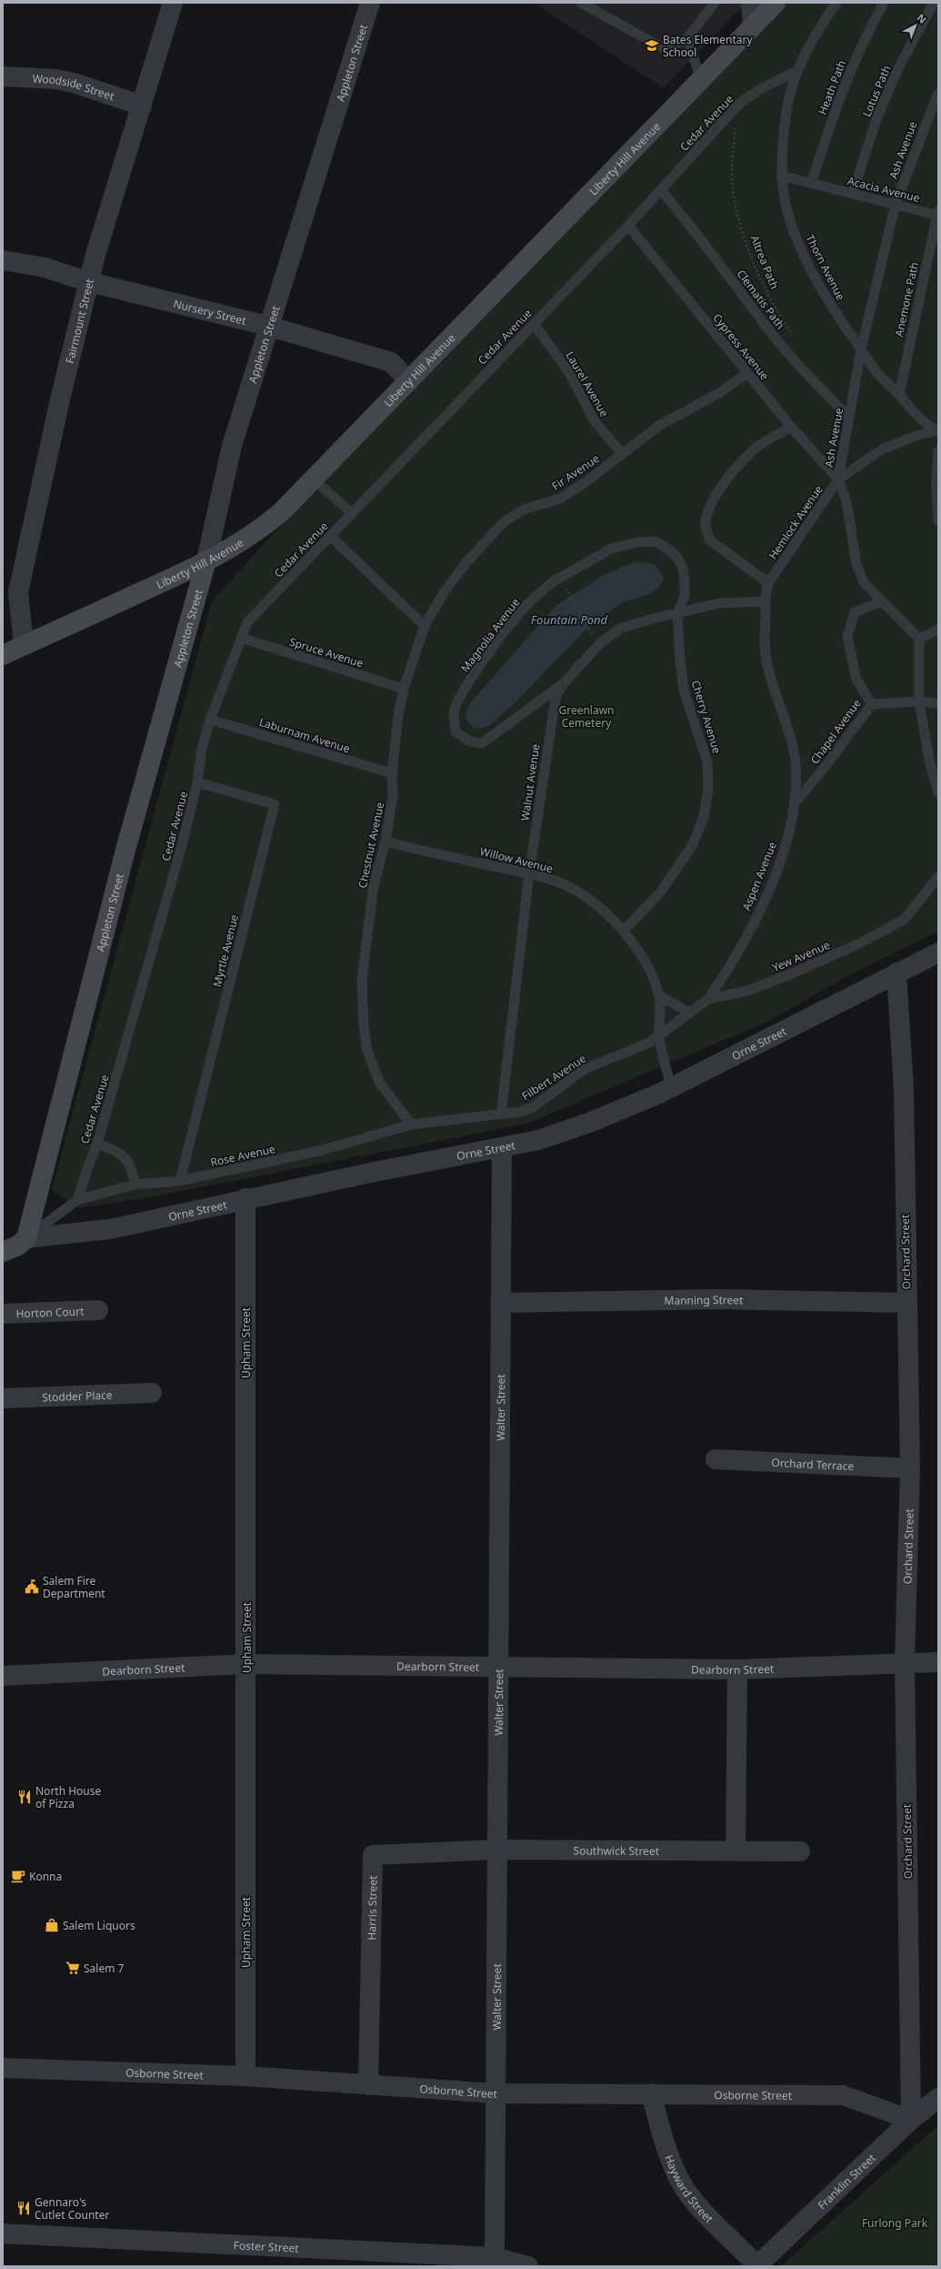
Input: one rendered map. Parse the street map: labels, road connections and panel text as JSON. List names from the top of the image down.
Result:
{
  "streets": {
    "main road": ["Appleton Street", "Liberty Hill Avenue", "Orne Street"],
    "street": [
      "Woodside Street",
      "Nursery Street",
      "Fairmount Street",
      "Orchard Street",
      "Manning Street",
      "Horton Court",
      "Upham Street",
      "Stodder Place",
      "Walter Street",
      "Orchard Terrace",
      "Dearborn Street",
      "Southwick Street",
      "Harris Street",
      "Osborne Street",
      "Franklin Street",
      "Hayward Street",
      "Foster Street"
    ],
    "lane": [
      "Heath Path",
      "Lotus Path",
      "Cedar Avenue",
      "Ash Avenue",
      "Acacia Avenue",
      "Thorn Avenue",
      "Clematis Path",
      "Anemone Path",
      "Cypress Avenue",
      "Laurel Avenue",
      "Fir Avenue",
      "Hemlock Avenue",
      "Magnolia Avenue",
      "Spruce Avenue",
      "Cherry Avenue",
      "Chapel Avenue",
      "Laburnam Avenue",
      "Walnut Avenue",
      "Chestnut Avenue",
      "Willow Avenue",
      "Aspen Avenue",
      "Myrtle Avenue",
      "Yew Avenue",
      "Filbert Avenue",
      "Rose Avenue"
    ],
    "path": ["Altrea Path"]
  },
  "crossings": [
    ["Appleton Street", "Liberty Hill Avenue"],
    ["Appleton Street", "Nursery Street"],
    ["Appleton Street", "Orne Street"],
    ["Woodside Street", "Fairmount Street"],
    ["Heath Path", "Acacia Avenue"],
    ["Lotus Path", "Acacia Avenue"],
    ["Cedar Avenue", "Altrea Path"],
    ["Cedar Avenue", "Thorn Avenue"],
    ["Cedar Avenue", "Clematis Path"],
    ["Cedar Avenue", "Cypress Avenue"],
    ["Cedar Avenue", "Laurel Avenue"],
    ["Cedar Avenue", "Spruce Avenue"],
    ["Cedar Avenue", "Laburnam Avenue"],
    ["Cedar Avenue", "Myrtle Avenue"],
    ["Cedar Avenue", "Rose Avenue"],
    ["Ash Avenue", "Acacia Avenue"],
    ["Ash Avenue", "Thorn Avenue"],
    ["Ash Avenue", "Clematis Path"],
    ["Ash Avenue", "Cypress Avenue"],
    ["Ash Avenue", "Hemlock Avenue"],
    ["Ash Avenue", "Chapel Avenue"],
    ["Liberty Hill Avenue", "Nursery Street"],
    ["Liberty Hill Avenue", "Fairmount Street"],
    ["Acacia Avenue", "Thorn Avenue"],
    ["Acacia Avenue", "Anemone Path"],
    ["Thorn Avenue", "Anemone Path"],
    ["Thorn Avenue", "Hemlock Avenue"],
    ["Nursery Street", "Fairmount Street"],
    ["Cypress Avenue", "Fir Avenue"],
    ["Cypress Avenue", "Hemlock Avenue"],
    ["Laurel Avenue", "Fir Avenue"],
    ["Fir Avenue", "Chestnut Avenue"],
    ["Hemlock Avenue", "Walnut Avenue"],
    ["Hemlock Avenue", "Aspen Avenue"],
    ["Magnolia Avenue", "Cherry Avenue"],
    ["Magnolia Avenue", "Walnut Avenue"],
    ["Spruce Avenue", "Chestnut Avenue"],
    ["Cherry Avenue", "Walnut Avenue"],
    ["Cherry Avenue", "Willow Avenue"],
    ["Chapel Avenue", "Aspen Avenue"],
    ["Laburnam Avenue", "Chestnut Avenue"],
    ["Walnut Avenue", "Willow Avenue"],
    ["Walnut Avenue", "Aspen Avenue"],
    ["Walnut Avenue", "Filbert Avenue"],
    ["Chestnut Avenue", "Willow Avenue"],
    ["Chestnut Avenue", "Filbert Avenue"],
    ["Chestnut Avenue", "Rose Avenue"],
    ["Willow Avenue", "Yew Avenue"],
    ["Willow Avenue", "Orne Street"],
    ["Willow Avenue", "Filbert Avenue"],
    ["Aspen Avenue", "Yew Avenue"],
    ["Myrtle Avenue", "Rose Avenue"],
    ["Yew Avenue", "Filbert Avenue"],
    ["Orne Street", "Orchard Street"],
    ["Orne Street", "Upham Street"],
    ["Orne Street", "Walter Street"],
    ["Filbert Avenue", "Rose Avenue"],
    ["Orchard Street", "Manning Street"],
    ["Orchard Street", "Orchard Terrace"],
    ["Orchard Street", "Dearborn Street"],
    ["Orchard Street", "Osborne Street"],
    ["Orchard Street", "Franklin Street"],
    ["Manning Street", "Walter Street"],
    ["Upham Street", "Dearborn Street"],
    ["Upham Street", "Osborne Street"],
    ["Walter Street", "Dearborn Street"],
    ["Walter Street", "Southwick Street"],
    ["Walter Street", "Harris Street"],
    ["Walter Street", "Osborne Street"],
    ["Walter Street", "Foster Street"],
    ["Southwick Street", "Harris Street"],
    ["Harris Street", "Osborne Street"],
    ["Osborne Street", "Franklin Street"],
    ["Osborne Street", "Hayward Street"],
    ["Franklin Street", "Hayward Street"]
  ],
  "water": ["Fountain Pond"],
  "parks": ["Greenlawn Cemetery", "Furlong Park"],
  "places": {
    "school or university": ["Bates Elementary School"],
    "public building": ["Salem Fire Department"],
    "restaurant": ["North House of Pizza", "Gennaro's Cutlet Counter"],
    "cafe": ["Konna"],
    "shop": ["Salem Liquors"],
    "supermarket": ["Salem 7"]
  },
  "north": "top right"
}
